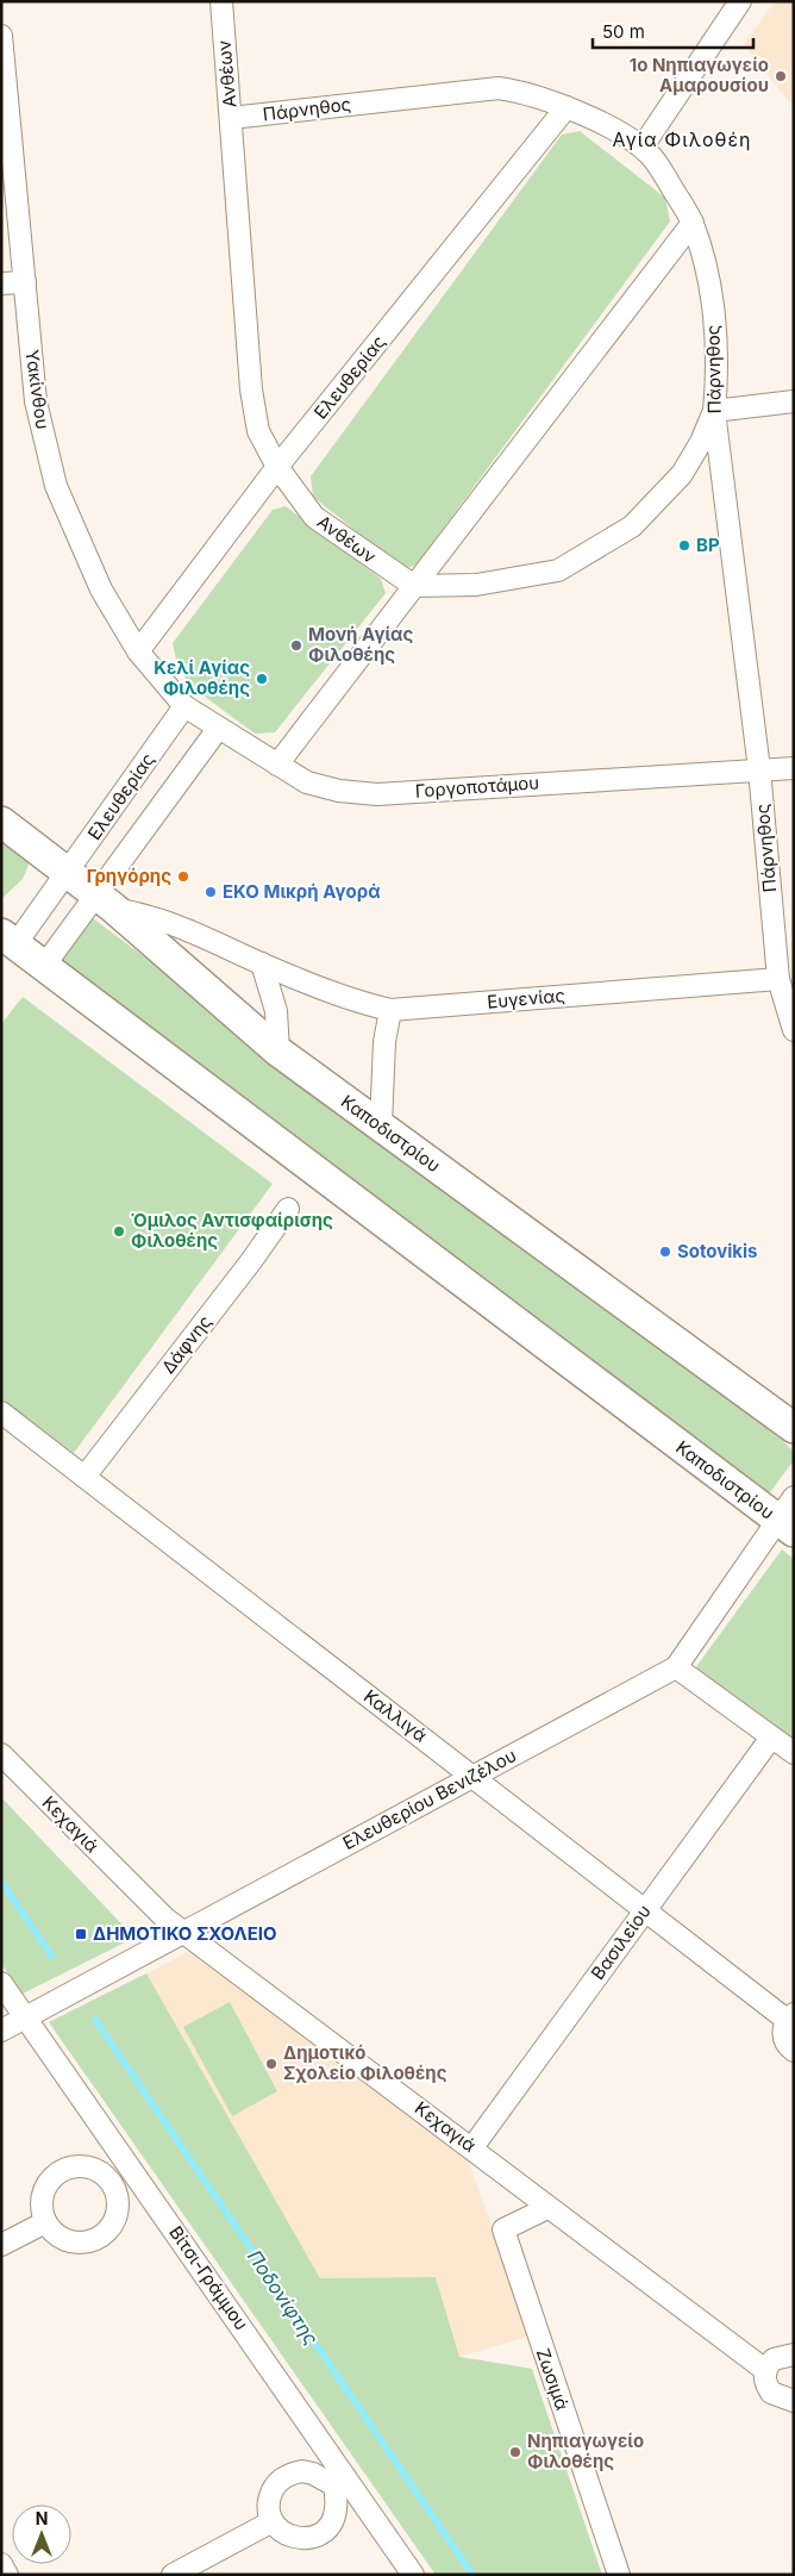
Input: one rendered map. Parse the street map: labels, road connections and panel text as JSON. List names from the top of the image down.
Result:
{
  "streets": {
    "main road": ["Καποδιστρίου"],
    "street": [
      "Ανθέων",
      "Πάρνηθος",
      "Ελευθερίας",
      "Υακίνθου",
      "Γοργοποτάμου",
      "Ευγενίας",
      "Δάφνης",
      "Καλλιγά",
      "Ελευθερίου Βενιζέλου",
      "Κεχαγιά",
      "Βασιλείου",
      "Βίτσι-Γράμμου",
      "Ζωσιμά"
    ]
  },
  "crossings": [
    ["Ανθέων", "Πάρνηθος"],
    ["Ανθέων", "Ελευθερίας"],
    ["Πάρνηθος", "Ελευθερίας"],
    ["Πάρνηθος", "Γοργοποτάμου"],
    ["Πάρνηθος", "Ευγενίας"],
    ["Ελευθερίας", "Υακίνθου"],
    ["Ελευθερίας", "Γοργοποτάμου"],
    ["Ελευθερίας", "Ευγενίας"],
    ["Ελευθερίας", "Καποδιστρίου"],
    ["Υακίνθου", "Γοργοποτάμου"],
    ["Ευγενίας", "Καποδιστρίου"],
    ["Καποδιστρίου", "Ελευθερίου Βενιζέλου"],
    ["Δάφνης", "Καλλιγά"],
    ["Καλλιγά", "Ελευθερίου Βενιζέλου"],
    ["Καλλιγά", "Βασιλείου"],
    ["Ελευθερίου Βενιζέλου", "Κεχαγιά"],
    ["Ελευθερίου Βενιζέλου", "Βίτσι-Γράμμου"],
    ["Κεχαγιά", "Βασιλείου"],
    ["Κεχαγιά", "Ζωσιμά"]
  ],
  "districts": ["Αγία Φιλοθέη"],
  "water": ["Ποδονίφτης"],
  "places": {
    "other": [
      "1ο Νηπιαγωγείο Αμαρουσίου",
      "BP",
      "Μονή Αγίας Φιλοθέης",
      "Κελί Αγίας Φιλοθέης",
      "Γρηγόρης",
      "ΕΚΟ Μικρή Αγορά",
      "Όμιλος Αντισφαίρισης Φιλοθέης",
      "Sotovikis",
      "Δημοτικό Σχολείο Φιλοθέης",
      "Νηπιαγωγείο Φιλοθέης"
    ],
    "transit": ["ΔΗΜΟΤΙΚΟ ΣΧΟΛΕΙΟ"]
  },
  "scale_bar": "50 m",
  "north": "top"
}
